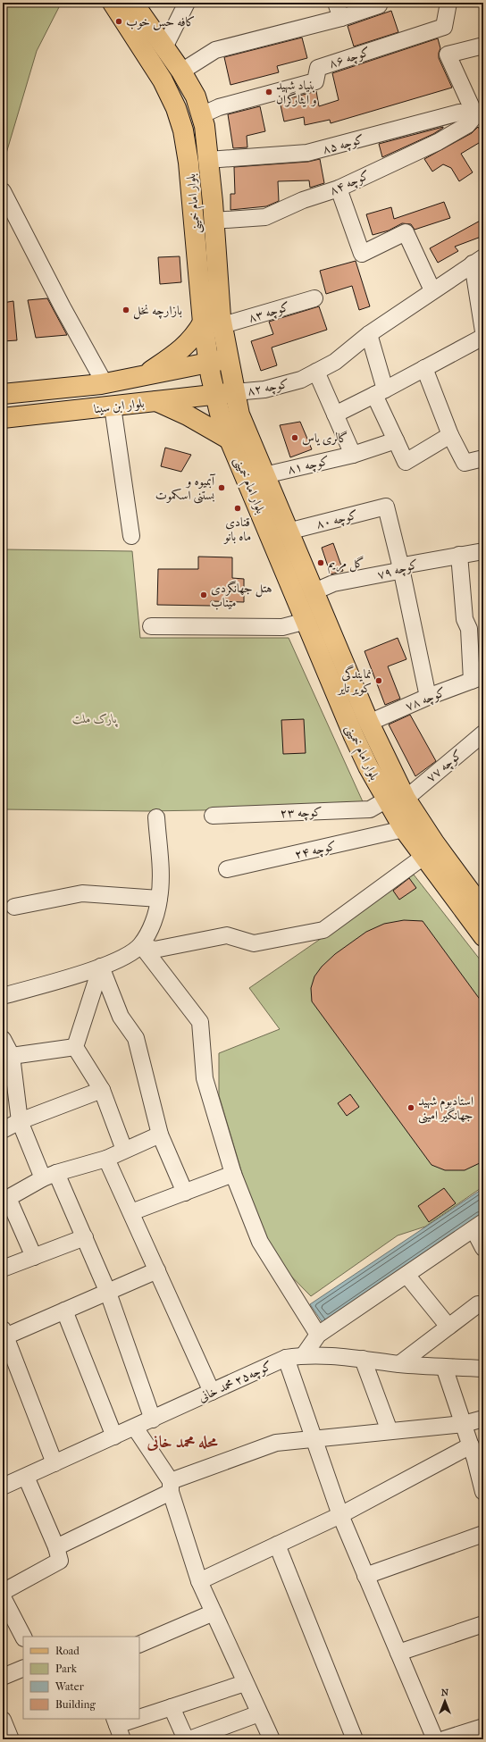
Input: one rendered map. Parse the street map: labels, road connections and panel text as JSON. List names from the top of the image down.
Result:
{
  "streets": {
    "main road": ["بلوار امام خمینی", "بلوار ابن سینا"],
    "street": [
      "کوچه ۸۶",
      "کوچه ۸۵",
      "کوچه ۸۴",
      "کوچه ۸۳",
      "کوچه ۸۲",
      "کوچه ۸۱",
      "کوچه ۸۰",
      "کوچه ۷۹",
      "کوچه ۷۸",
      "کوچه ۷۷",
      "کوچه ۲۳",
      "کوچه ۲۴",
      "کوچه۲۵ محمد خانی"
    ]
  },
  "crossings": [
    ["کوچه ۸۶", "بلوار امام خمینی"],
    ["کوچه ۸۵", "کوچه ۸۴"],
    ["کوچه ۸۵", "بلوار امام خمینی"],
    ["کوچه ۸۴", "بلوار امام خمینی"],
    ["بلوار امام خمینی", "کوچه ۸۳"],
    ["بلوار امام خمینی", "کوچه ۸۲"],
    ["بلوار امام خمینی", "بلوار ابن سینا"],
    ["بلوار امام خمینی", "کوچه ۸۱"],
    ["بلوار امام خمینی", "کوچه ۸۰"],
    ["بلوار امام خمینی", "کوچه ۷۹"],
    ["بلوار امام خمینی", "کوچه ۷۸"],
    ["بلوار امام خمینی", "کوچه ۷۷"],
    ["بلوار امام خمینی", "کوچه ۲۳"],
    ["بلوار امام خمینی", "کوچه ۲۴"],
    ["کوچه ۸۲", "بلوار ابن سینا"],
    ["کوچه ۸۰", "کوچه ۷۹"],
    ["کوچه ۷۷", "کوچه ۲۳"]
  ],
  "districts": ["محله محمد خانی"],
  "parks": ["پارک ملت"],
  "places": [
    "کافه حس خوب",
    "بنیاد شهید و ایثارگران",
    "بازارچه نخل",
    "گالری یاس",
    "آبمیوه و بستنی اسکموت",
    "قنادی ماه بانو",
    "گل مریم",
    "هتل جهانگردی میناب",
    "نمایندگی کویر تایر",
    "استادیوم شهید جهانگیر امینی"
  ],
  "legend": [
    "Road",
    "Park",
    "Water",
    "Building"
  ],
  "north": "top"
}
